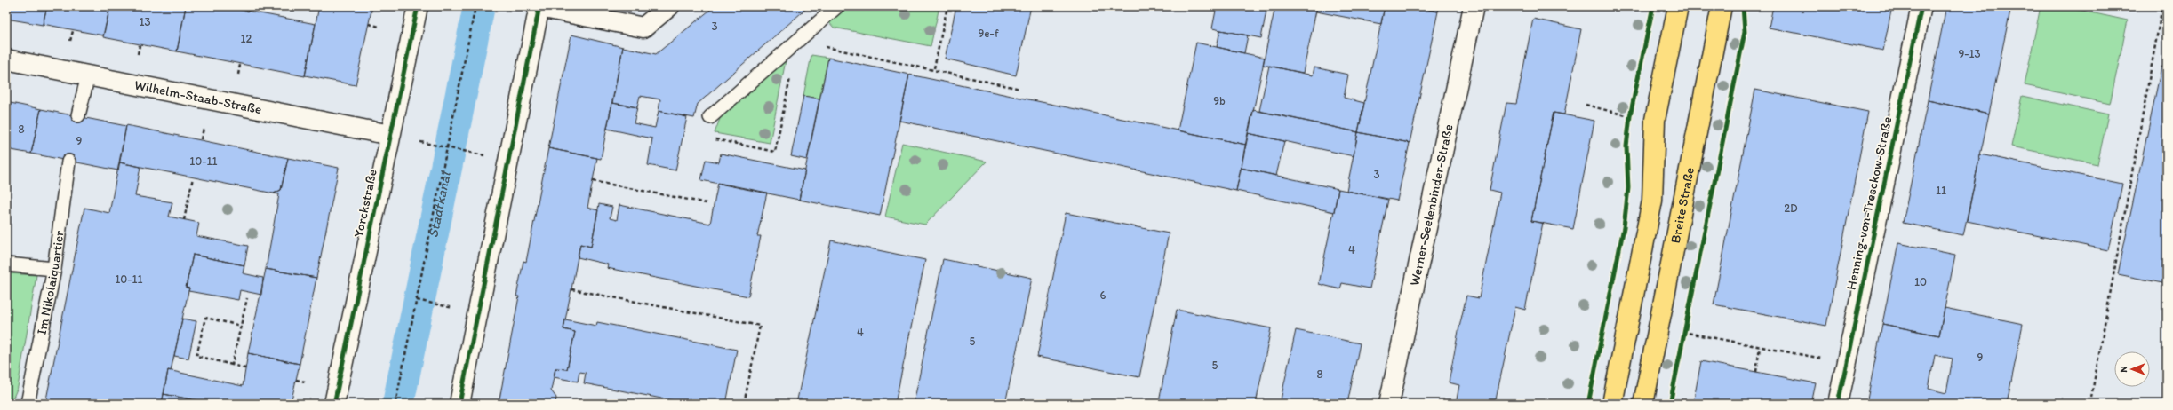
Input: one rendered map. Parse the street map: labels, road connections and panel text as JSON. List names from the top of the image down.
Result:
{
  "streets": {
    "main road": ["Breite Straße"],
    "street": [
      "Wilhelm-Staab-Straße",
      "Yorckstraße",
      "Henning-von-Tresckow-Straße",
      "Werner-Seelenbinder-Straße"
    ],
    "lane": ["Im Nikolaiquartier"]
  },
  "crossings": [
    ["Wilhelm-Staab-Straße", "Yorckstraße"]
  ],
  "water": ["Stadtkanal"],
  "house_numbers": [
    "13",
    "3",
    "9e-f",
    "12",
    "9-13",
    "9b",
    "8",
    "9",
    "10-11",
    "3",
    "11",
    "2D",
    "4",
    "10-11",
    "10",
    "6",
    "4",
    "5",
    "9",
    "5",
    "8"
  ],
  "north": "left"
}
